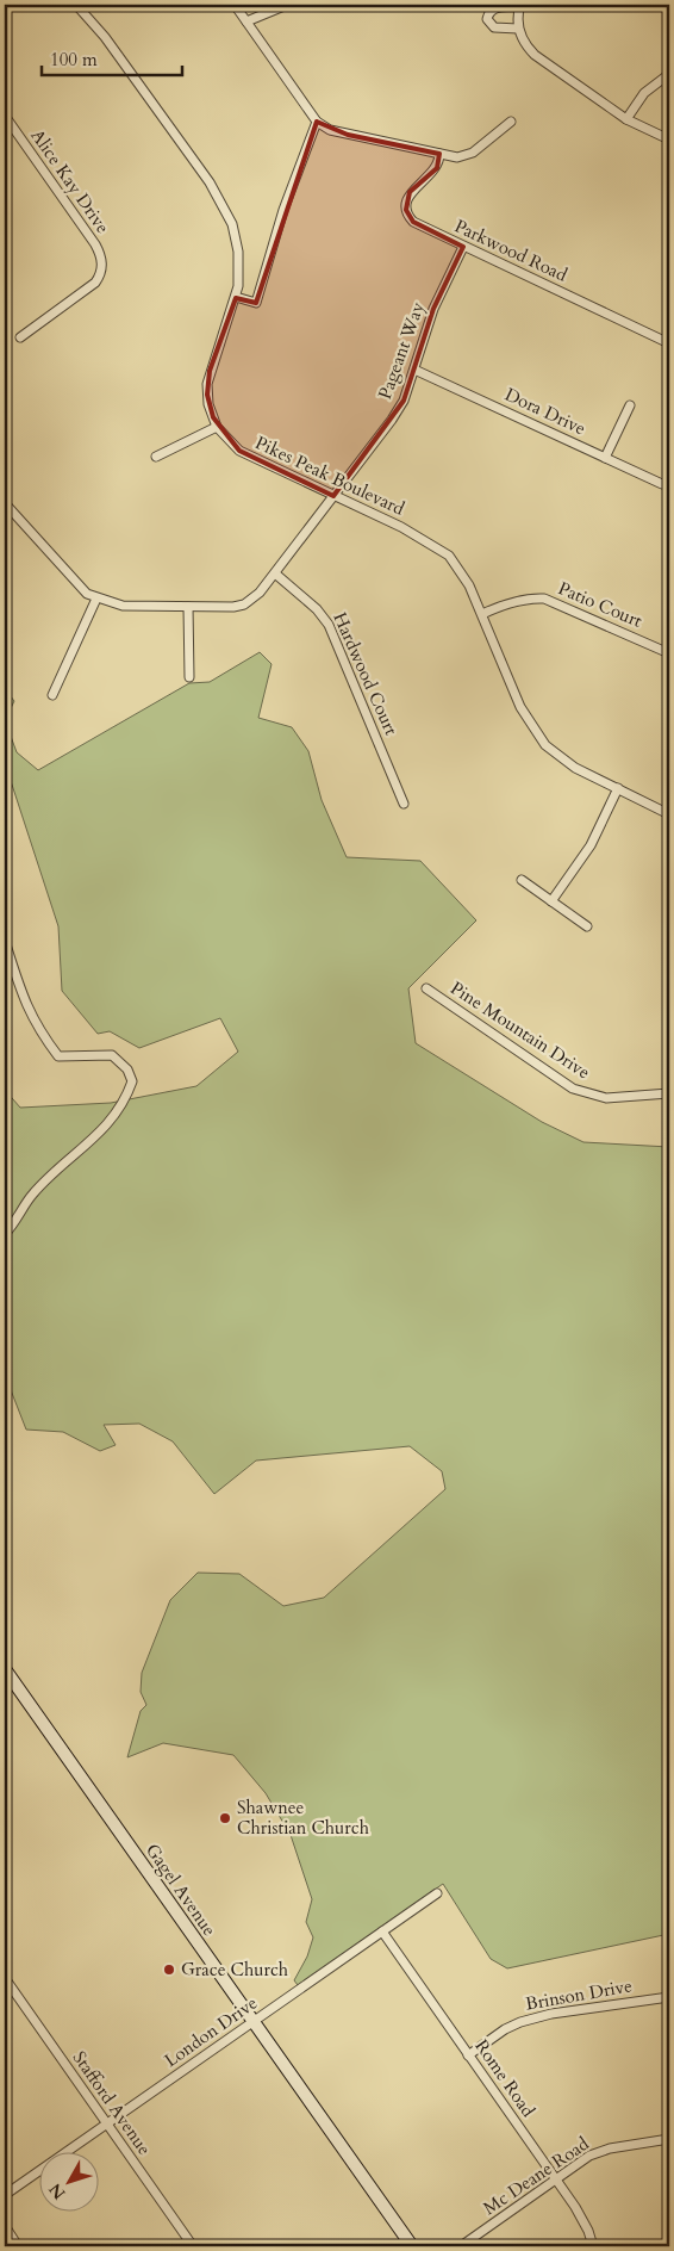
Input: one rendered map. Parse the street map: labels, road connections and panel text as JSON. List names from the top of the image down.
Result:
{
  "streets": {
    "street": [
      "Alice Kay Drive",
      "Parkwood Road",
      "Pageant Way",
      "Dora Drive",
      "Pikes Peak Boulevard",
      "Patio Court",
      "Hardwood Court",
      "Pine Mountain Drive",
      "Gagel Avenue",
      "Brinson Drive",
      "London Drive",
      "Rome Road",
      "Stafford Avenue",
      "Mc Deane Road"
    ]
  },
  "crossings": [
    ["Parkwood Road", "Pageant Way"],
    ["Pageant Way", "Dora Drive"],
    ["Pageant Way", "Pikes Peak Boulevard"],
    ["Pageant Way", "Hardwood Court"],
    ["Pikes Peak Boulevard", "Patio Court"],
    ["Gagel Avenue", "London Drive"],
    ["Brinson Drive", "Rome Road"],
    ["London Drive", "Rome Road"],
    ["London Drive", "Stafford Avenue"],
    ["Rome Road", "Mc Deane Road"]
  ],
  "places": ["Shawnee Christian Church", "Grace Church"],
  "scale_bar": "100 m",
  "north": "bottom left"
}
